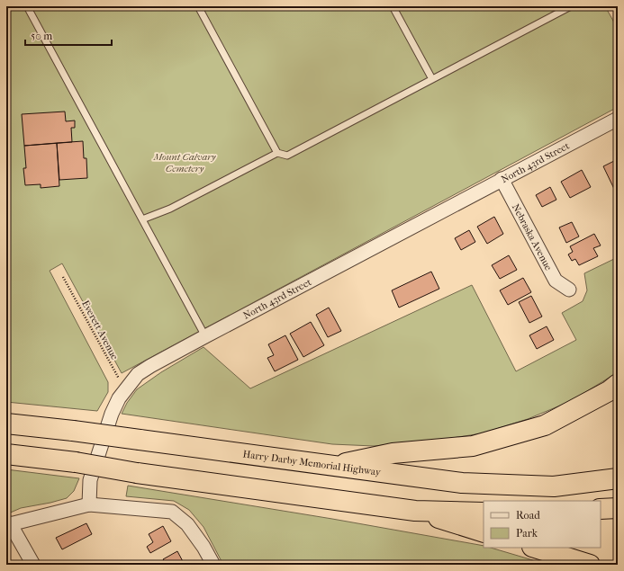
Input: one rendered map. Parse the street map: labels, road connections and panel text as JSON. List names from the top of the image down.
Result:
{
  "streets": {
    "highway": ["Harry Darby Memorial Highway"],
    "street": ["North 43rd Street", "Nebraska Avenue"],
    "path": ["Everett Avenue"]
  },
  "crossings": [
    ["North 43rd Street", "Nebraska Avenue"],
    ["North 43rd Street", "Everett Avenue"]
  ],
  "parks": ["Mount Calvary Cemetery"],
  "legend": ["Road", "Park"],
  "scale_bar": "50 m"
}
